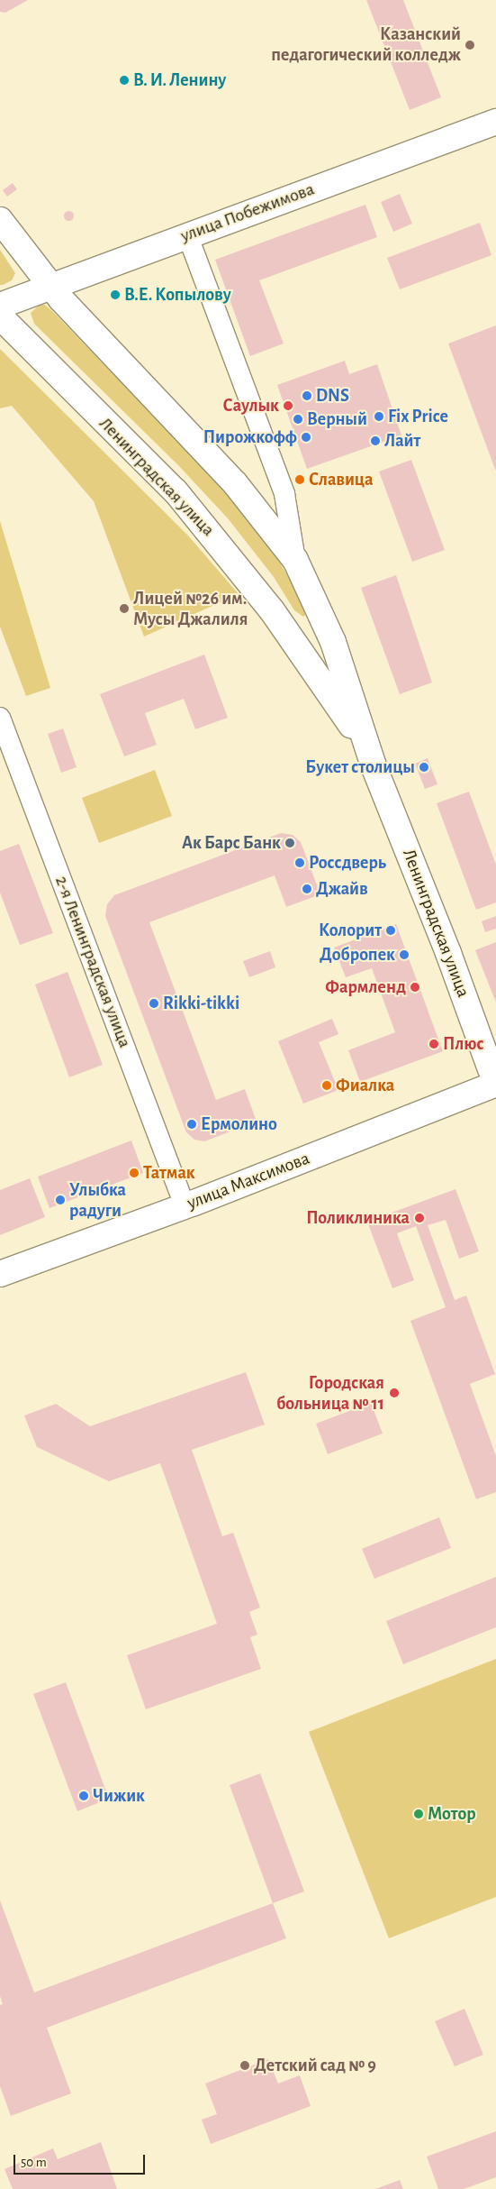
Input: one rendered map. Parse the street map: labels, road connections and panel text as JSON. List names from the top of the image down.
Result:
{
  "streets": {
    "main road": ["улица Побежимова", "Ленинградская улица", "улица Максимова"],
    "street": ["2-я Ленинградская улица"]
  },
  "crossings": [
    ["улица Побежимова", "Ленинградская улица"],
    ["Ленинградская улица", "улица Максимова"],
    ["2-я Ленинградская улица", "улица Максимова"]
  ],
  "places": [
    "Казанский педагогический колледж",
    "В. И. Ленину",
    "В.Е. Копылову",
    "DNS",
    "Саулык",
    "Fix Price",
    "Верный",
    "Пирожкофф",
    "Лайт",
    "Славица",
    "Лицей №26 им. Мусы Джалиля",
    "Букет столицы",
    "Ак Барс Банк",
    "Россдверь",
    "Джайв",
    "Колорит",
    "Добропек",
    "Фармленд",
    "Rikki-tikki",
    "Плюс",
    "Фиалка",
    "Ермолино",
    "Татмак",
    "Улыбка радуги",
    "Поликлиника",
    "Городская больница № 11",
    "Чижик",
    "Мотор",
    "Детский сад № 9"
  ],
  "scale_bar": "50 m"
}
